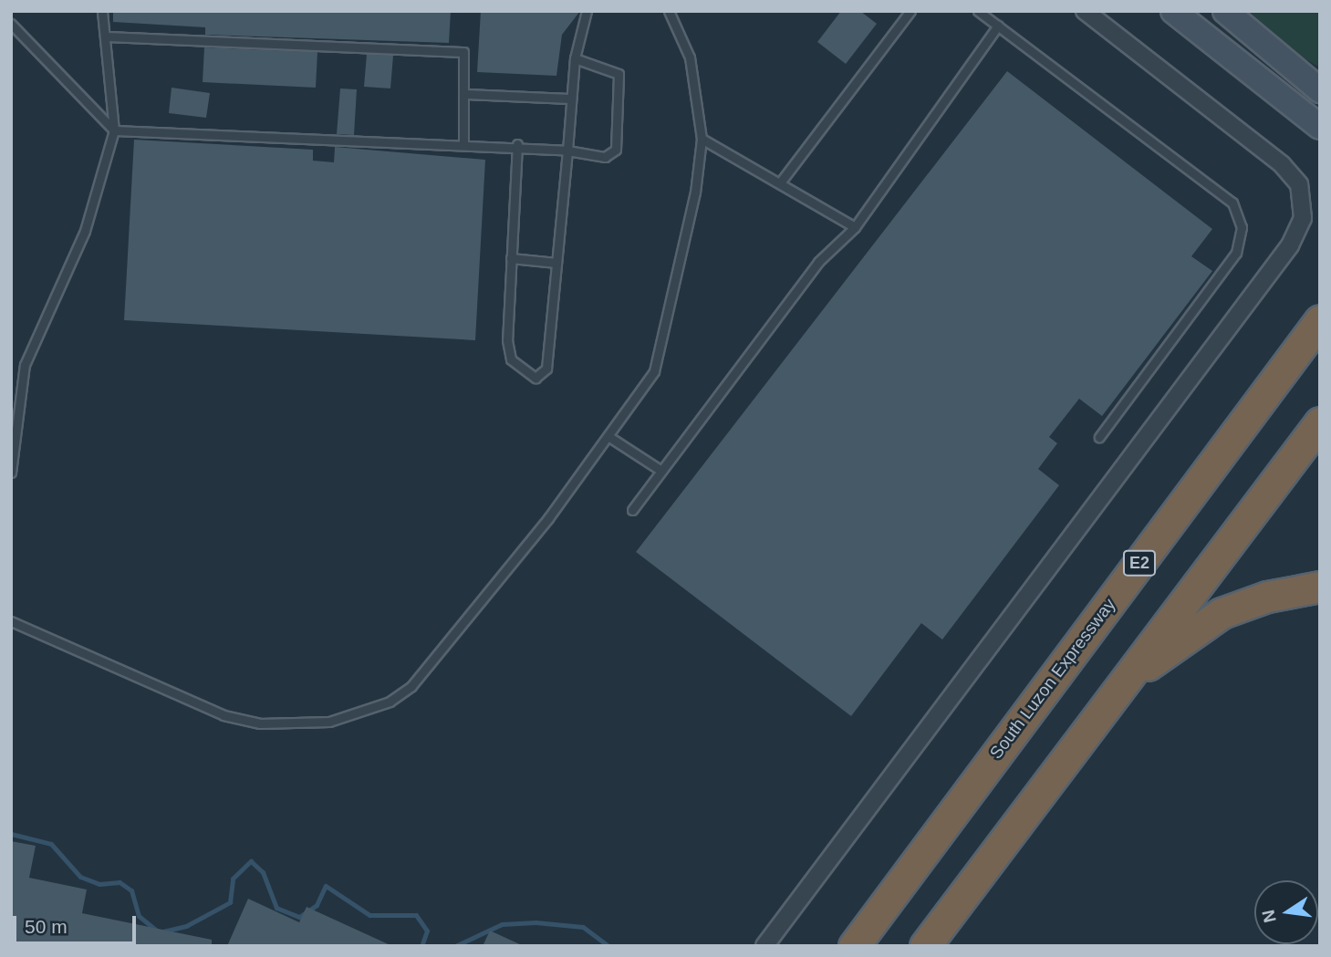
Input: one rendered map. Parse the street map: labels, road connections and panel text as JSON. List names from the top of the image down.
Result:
{
  "streets": {
    "highway": ["E2", "South Luzon Expressway"]
  },
  "scale_bar": "50 m",
  "north": "left"
}
